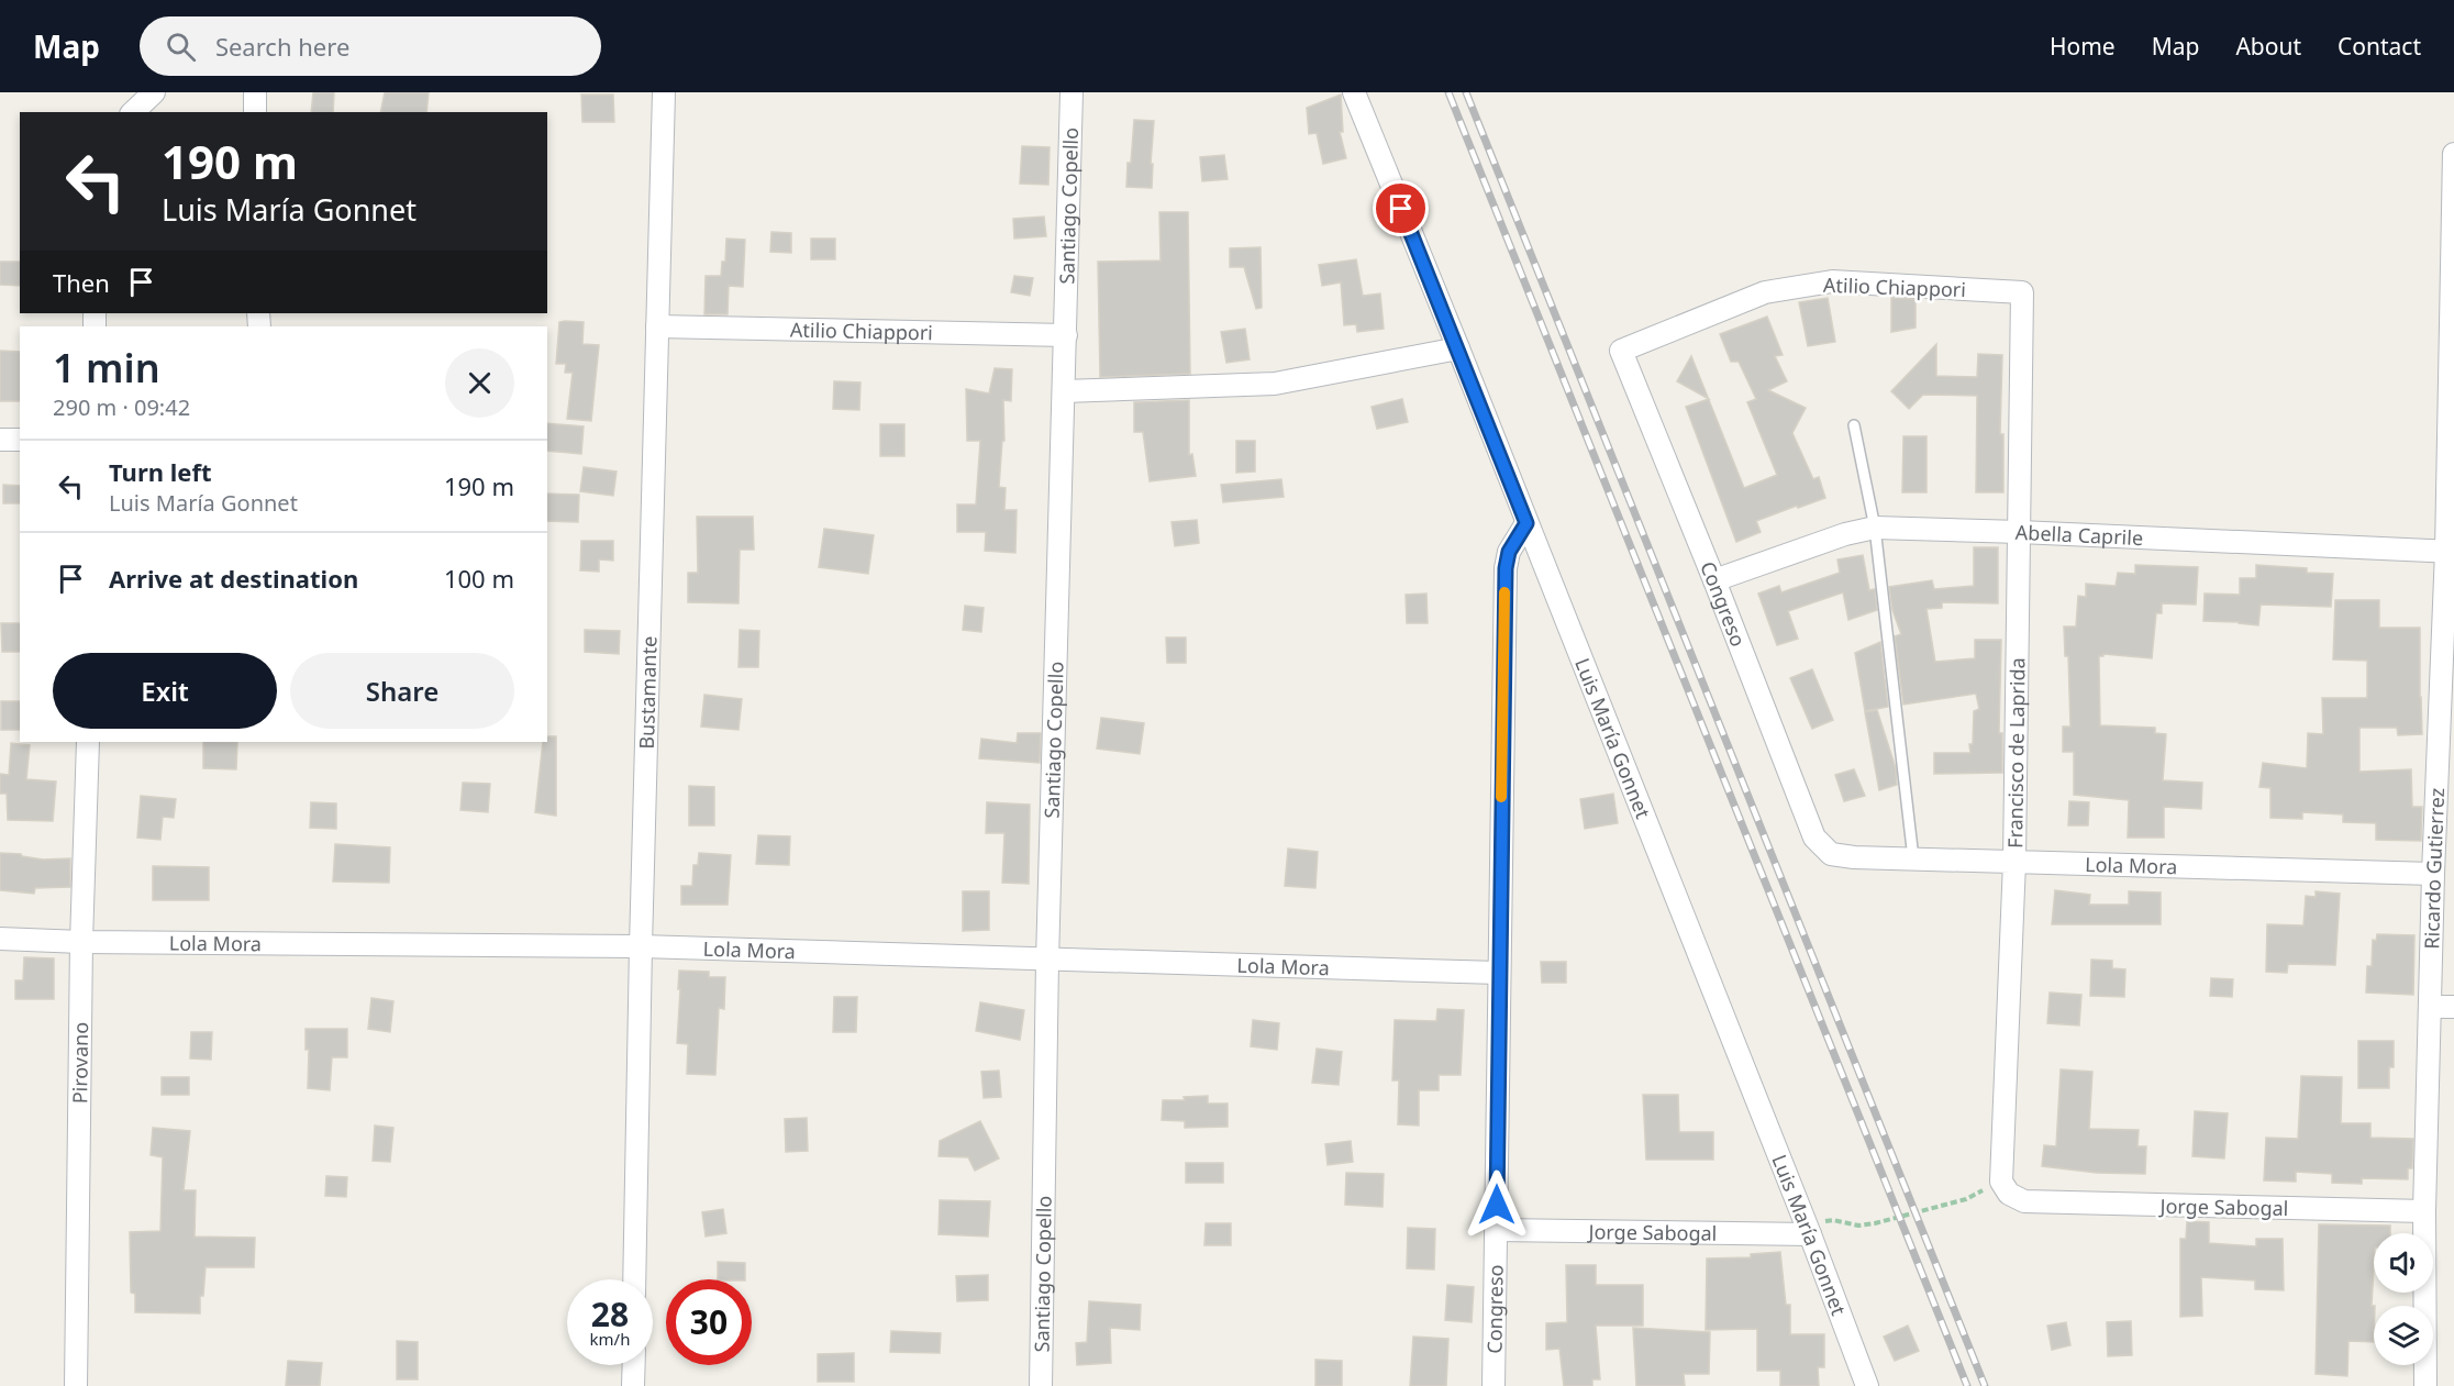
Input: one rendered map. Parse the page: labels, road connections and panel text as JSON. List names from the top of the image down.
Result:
{
  "streets": {
    "street": [
      "Santiago Copello",
      "Atilio Chiappori",
      "Abella Caprile",
      "Congreso",
      "Bustamante",
      "Luis María Gonnet",
      "Francisco de Laprida",
      "Lola Mora",
      "Ricardo Gutierrez",
      "Pirovano",
      "Jorge Sabogal"
    ]
  },
  "crossings": [
    ["Santiago Copello", "Atilio Chiappori"],
    ["Santiago Copello", "Lola Mora"],
    ["Atilio Chiappori", "Congreso"],
    ["Atilio Chiappori", "Bustamante"],
    ["Atilio Chiappori", "Francisco de Laprida"],
    ["Abella Caprile", "Congreso"],
    ["Abella Caprile", "Francisco de Laprida"],
    ["Abella Caprile", "Ricardo Gutierrez"],
    ["Congreso", "Luis María Gonnet"],
    ["Congreso", "Lola Mora"],
    ["Congreso", "Jorge Sabogal"],
    ["Bustamante", "Lola Mora"],
    ["Luis María Gonnet", "Jorge Sabogal"],
    ["Francisco de Laprida", "Lola Mora"],
    ["Francisco de Laprida", "Jorge Sabogal"],
    ["Lola Mora", "Ricardo Gutierrez"],
    ["Lola Mora", "Pirovano"],
    ["Ricardo Gutierrez", "Jorge Sabogal"]
  ],
  "page": {
    "header": "Map",
    "search": "Search here",
    "nav": [
      "Home",
      "Map",
      "About",
      "Contact"
    ],
    "turn": ["190 m", "Luis María Gonnet"],
    "then": "Then",
    "heading": ["1 min", "290 m · 09:42"],
    "list": [
      {
        "name": "Turn left",
        "note": "Luis María Gonnet",
        "value": "190 m"
      },
      {
        "name": "Arrive at destination",
        "value": "100 m"
      }
    ],
    "buttons": ["Exit", "Share"],
    "speed": "28 km/h",
    "limit": "30"
  }
}
